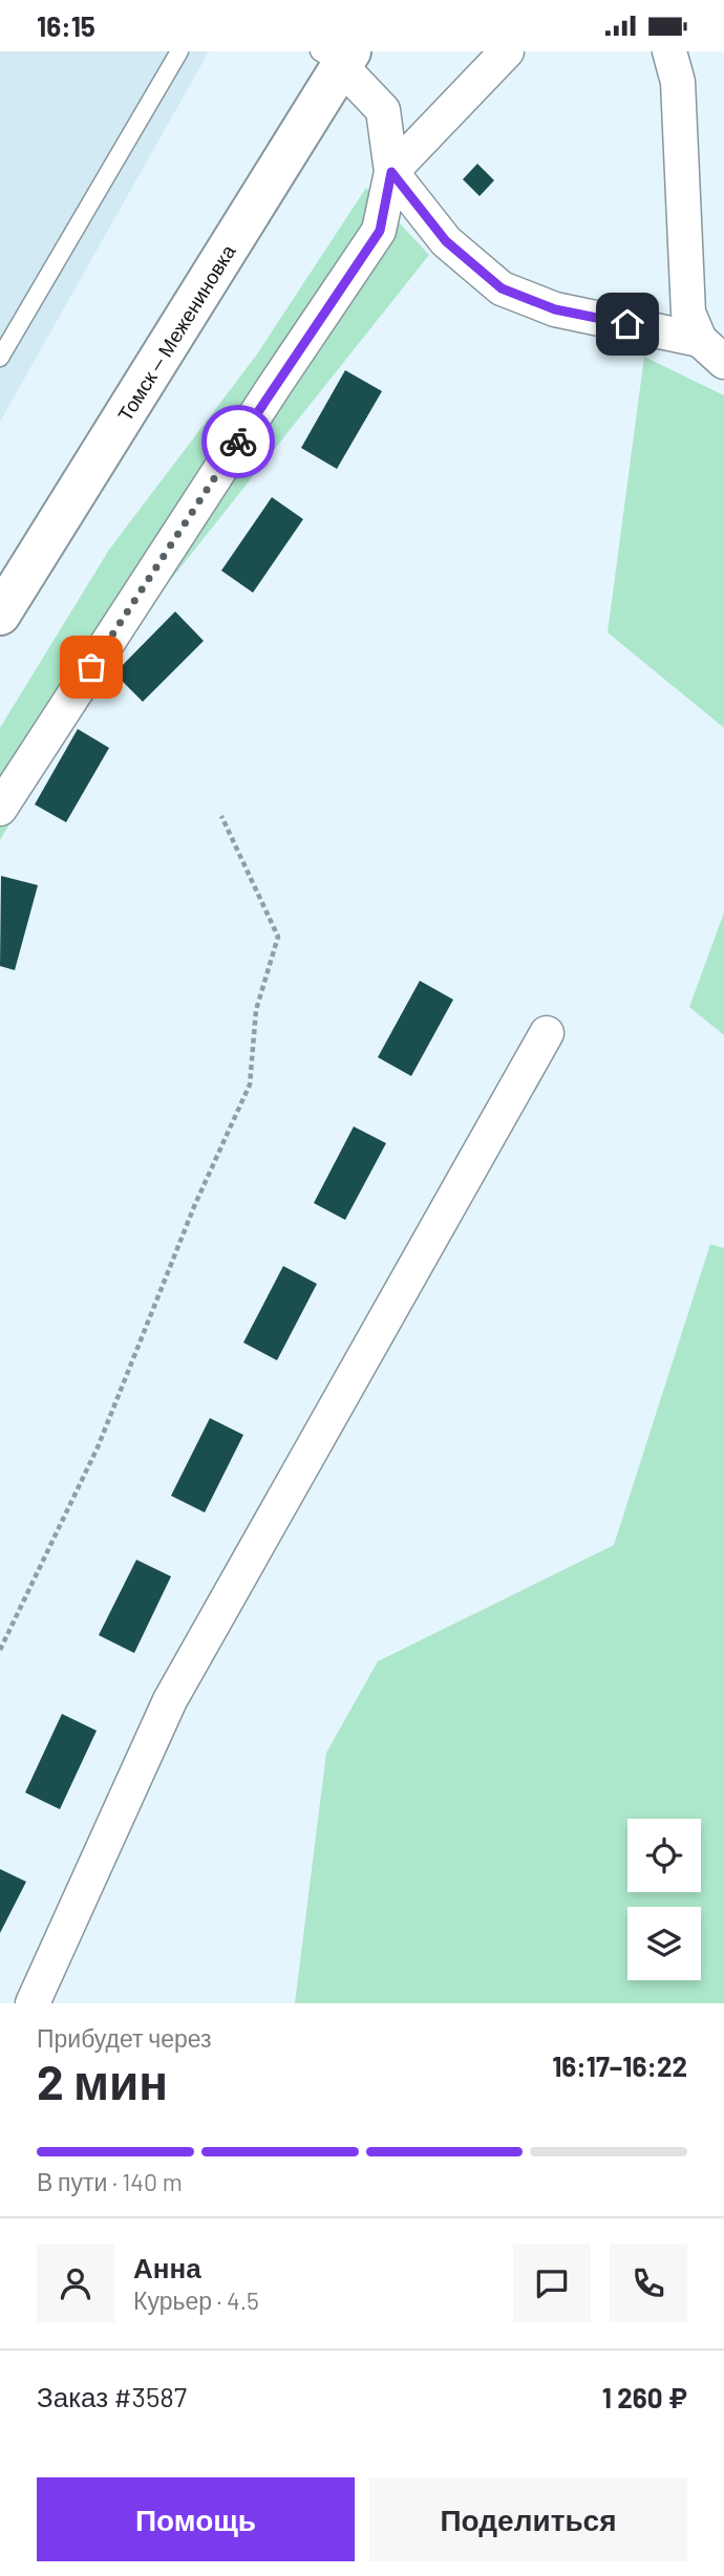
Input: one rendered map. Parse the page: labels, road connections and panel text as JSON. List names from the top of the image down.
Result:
{
  "streets": {
    "street": ["Томск — Межениновка"]
  },
  "page": {
    "status": "16:15",
    "heading": ["2 мин", "Прибудет через", "16:17–16:22"],
    "panel": [
      "Анна",
      "Курьер · 4.5",
      "Заказ #3587",
      "1 260 ₽"
    ],
    "bar": "В пути · 140 m",
    "buttons": ["Помощь", "Поделиться"]
  }
}
